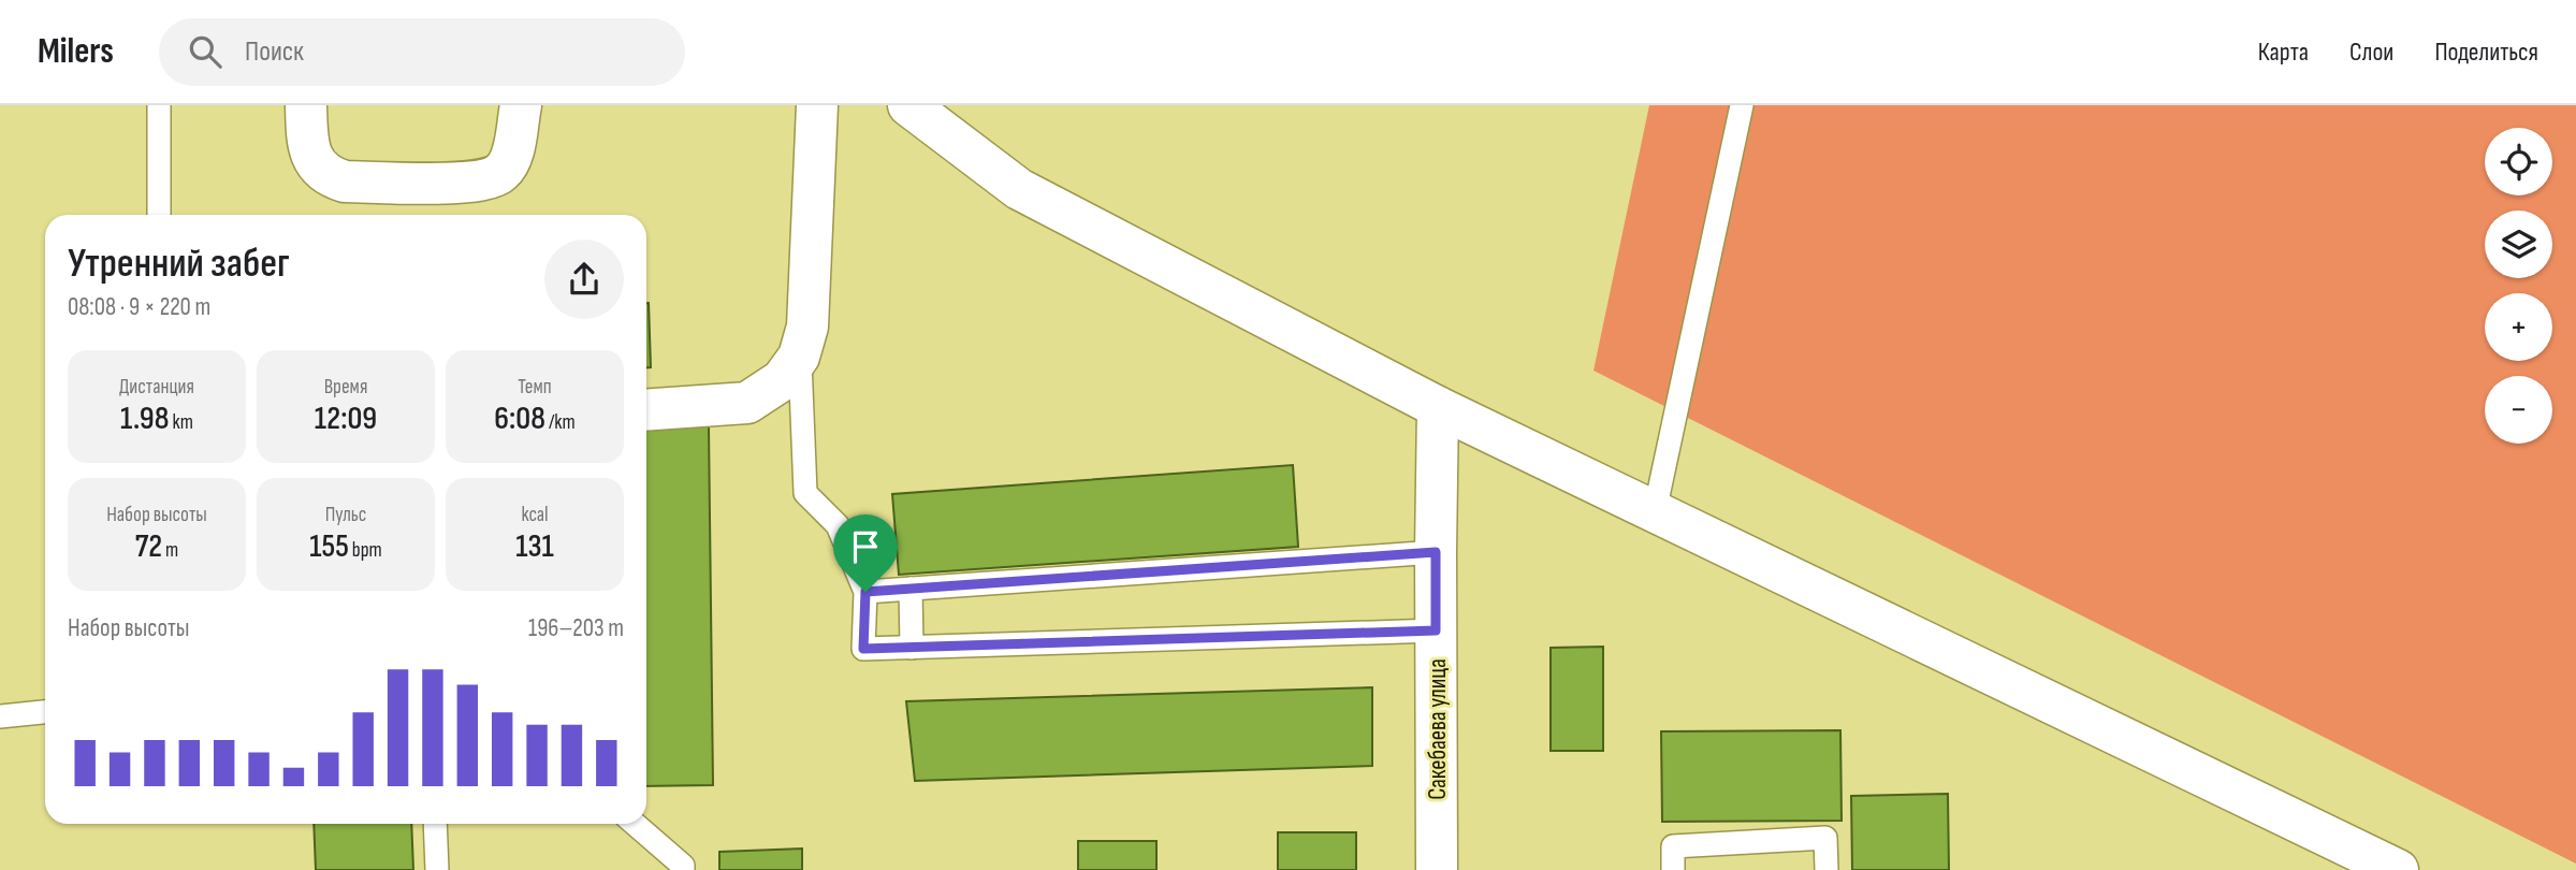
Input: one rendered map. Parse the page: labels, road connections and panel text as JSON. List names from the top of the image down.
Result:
{
  "streets": {
    "street": ["Сакебаева улица"]
  },
  "page": {
    "header": "Milers",
    "search": "Поиск",
    "nav": ["Карта", "Слои", "Поделиться"],
    "map_buttons": ["+", "−"],
    "heading": ["Утренний забег", "08:08 · 9 × 220 m"],
    "stats": [
      ["Дистанция", "1.98 km"],
      ["Время", "12:09"],
      ["Темп", "6:08 /km"],
      ["Набор высоты", "72 m"],
      ["Пульс", "155 bpm"],
      ["kcal", "131"]
    ],
    "chart": ["Набор высоты", "196–203 m"]
  }
}
